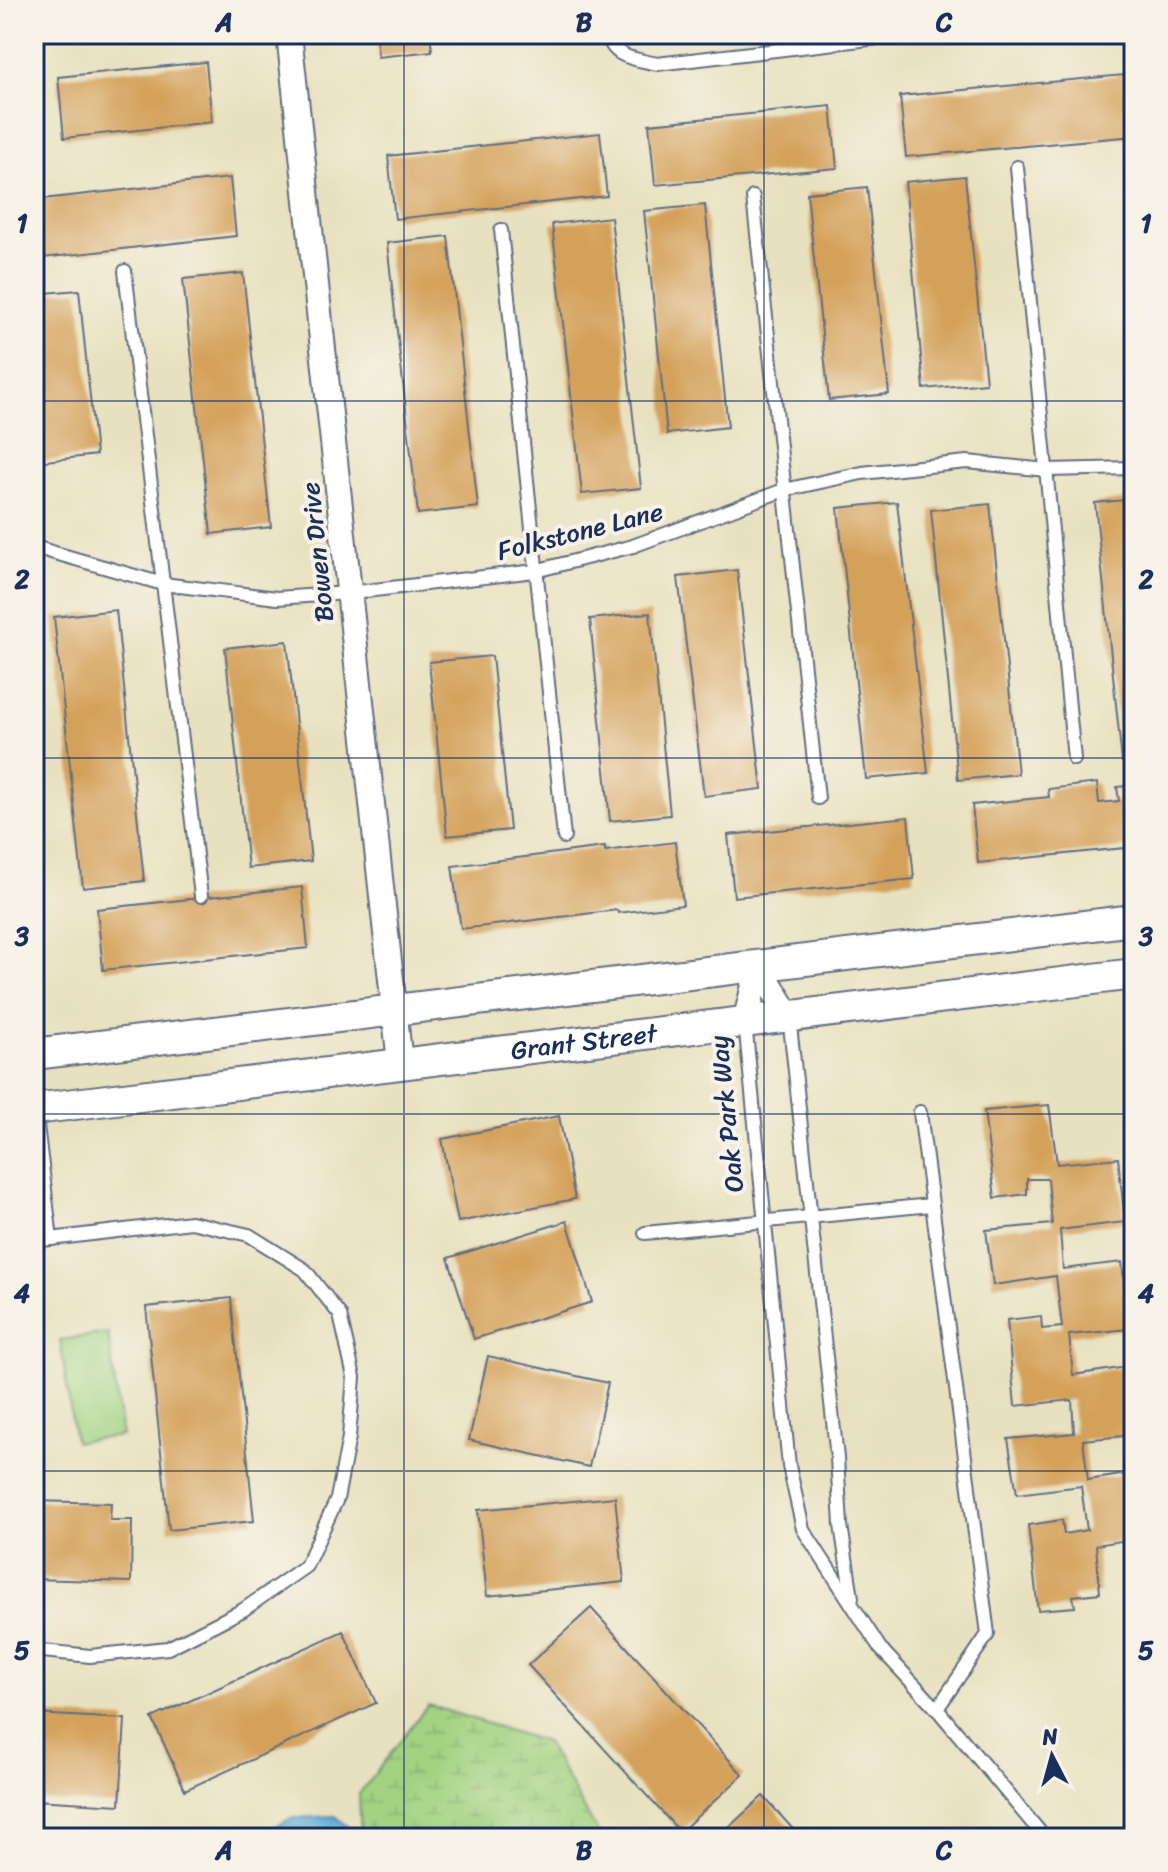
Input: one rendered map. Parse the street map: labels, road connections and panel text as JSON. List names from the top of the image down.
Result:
{
  "streets": {
    "street": ["Bowen Drive", "Grant Street", "Oak Park Way"],
    "lane": ["Folkstone Lane"]
  },
  "crossings": [
    ["Folkstone Lane", "Bowen Drive"],
    ["Bowen Drive", "Grant Street"],
    ["Grant Street", "Oak Park Way"]
  ],
  "north": "top",
  "grid": {
    "columns": ["A", "B", "C"],
    "rows": [
      "1",
      "2",
      "3",
      "4",
      "5"
    ]
  }
}
